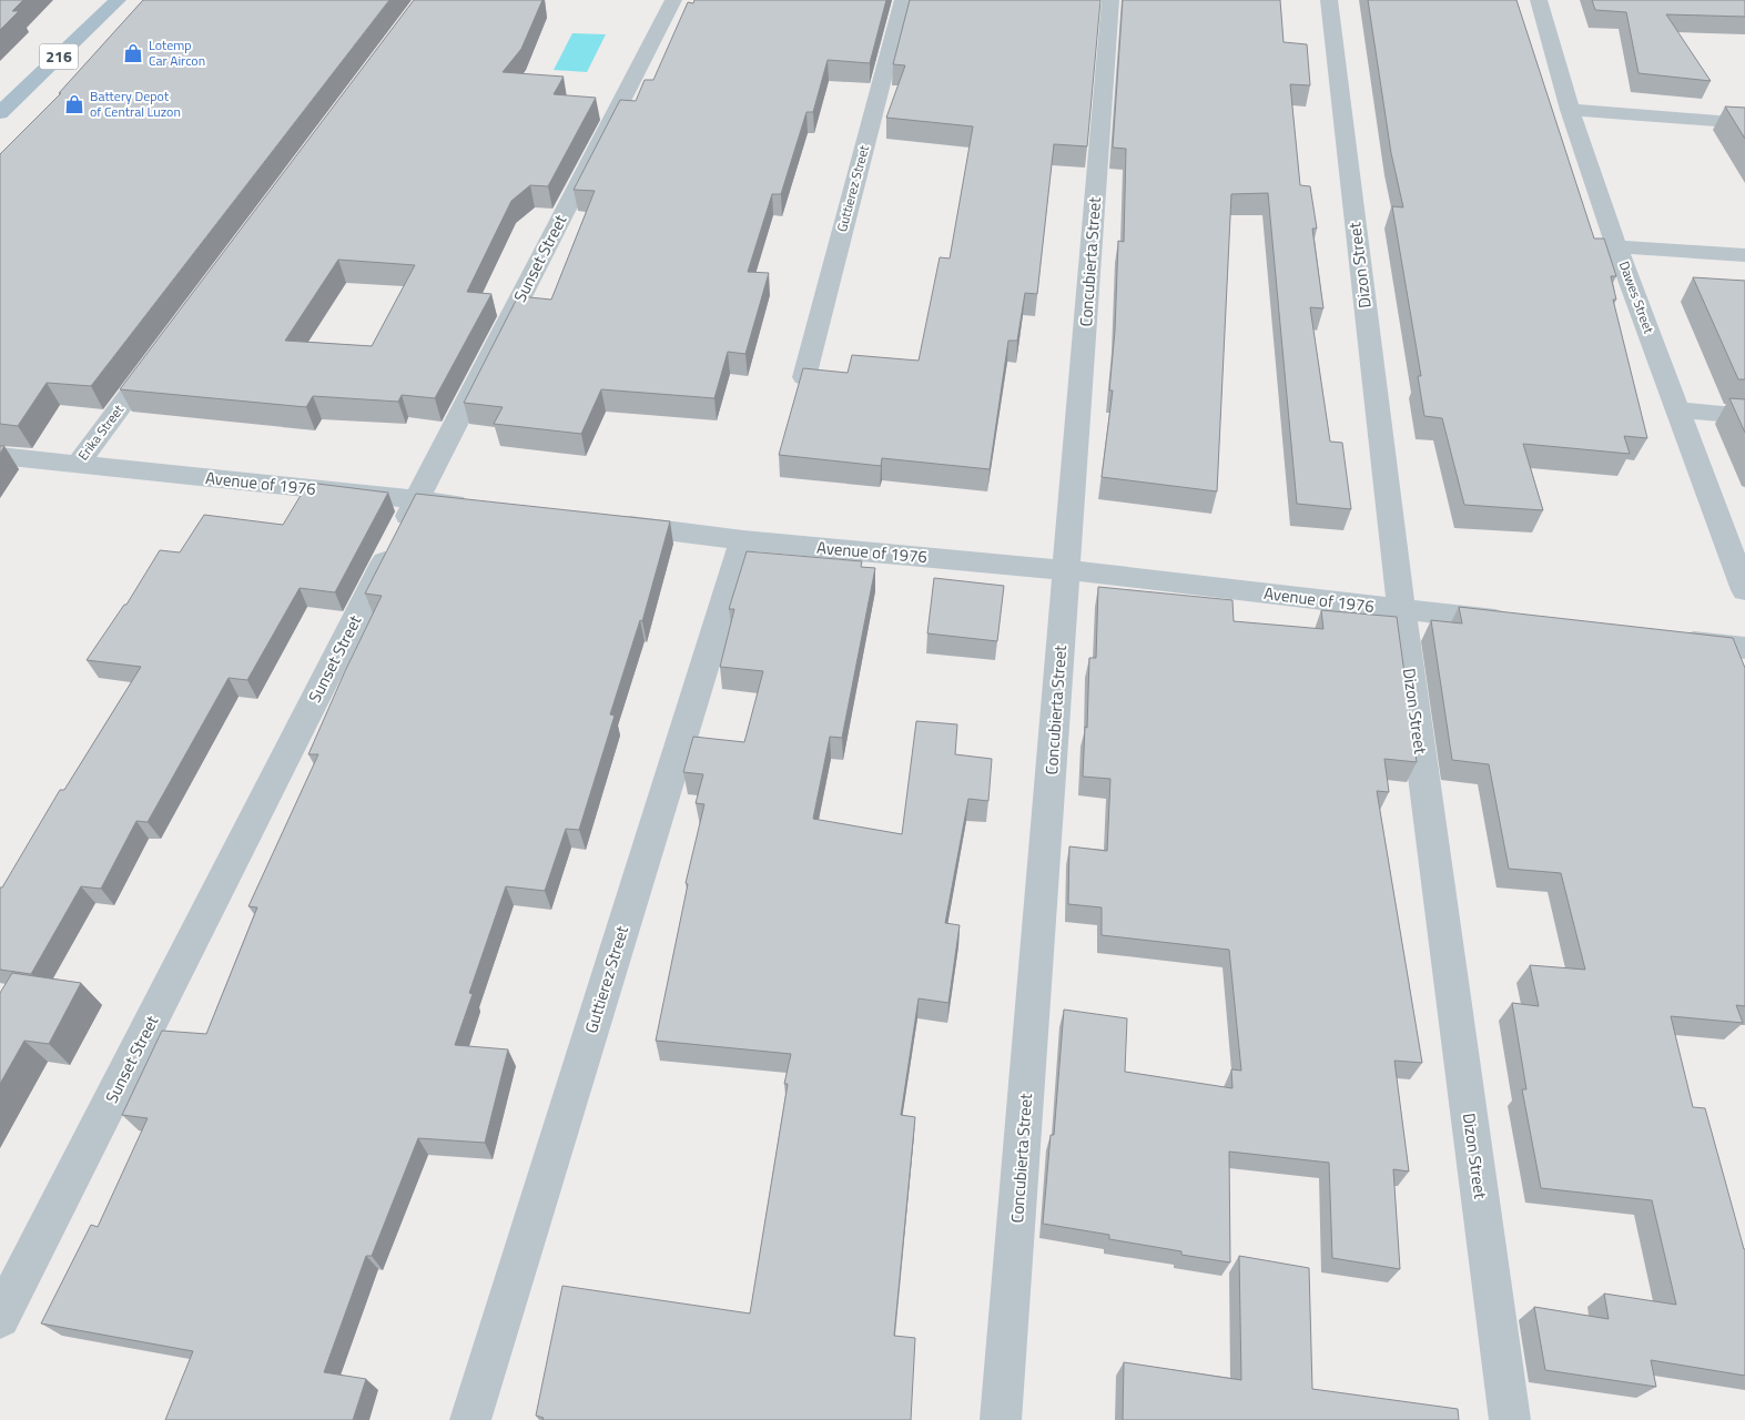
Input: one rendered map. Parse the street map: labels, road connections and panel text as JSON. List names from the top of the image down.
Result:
{
  "streets": {
    "main road": ["216"],
    "street": [
      "Guttierez Street",
      "Sunset Street",
      "Concubierta Street",
      "Dizon Street",
      "Dawes Street",
      "Erika Street",
      "Avenue of 1976"
    ]
  },
  "crossings": [
    ["Guttierez Street", "Avenue of 1976"],
    ["Sunset Street", "Avenue of 1976"],
    ["Concubierta Street", "Avenue of 1976"],
    ["Dizon Street", "Avenue of 1976"],
    ["Erika Street", "Avenue of 1976"]
  ],
  "places": {
    "shop": ["Lotemp Car Aircon", "Battery Depot of Central Luzon"]
  }
}
